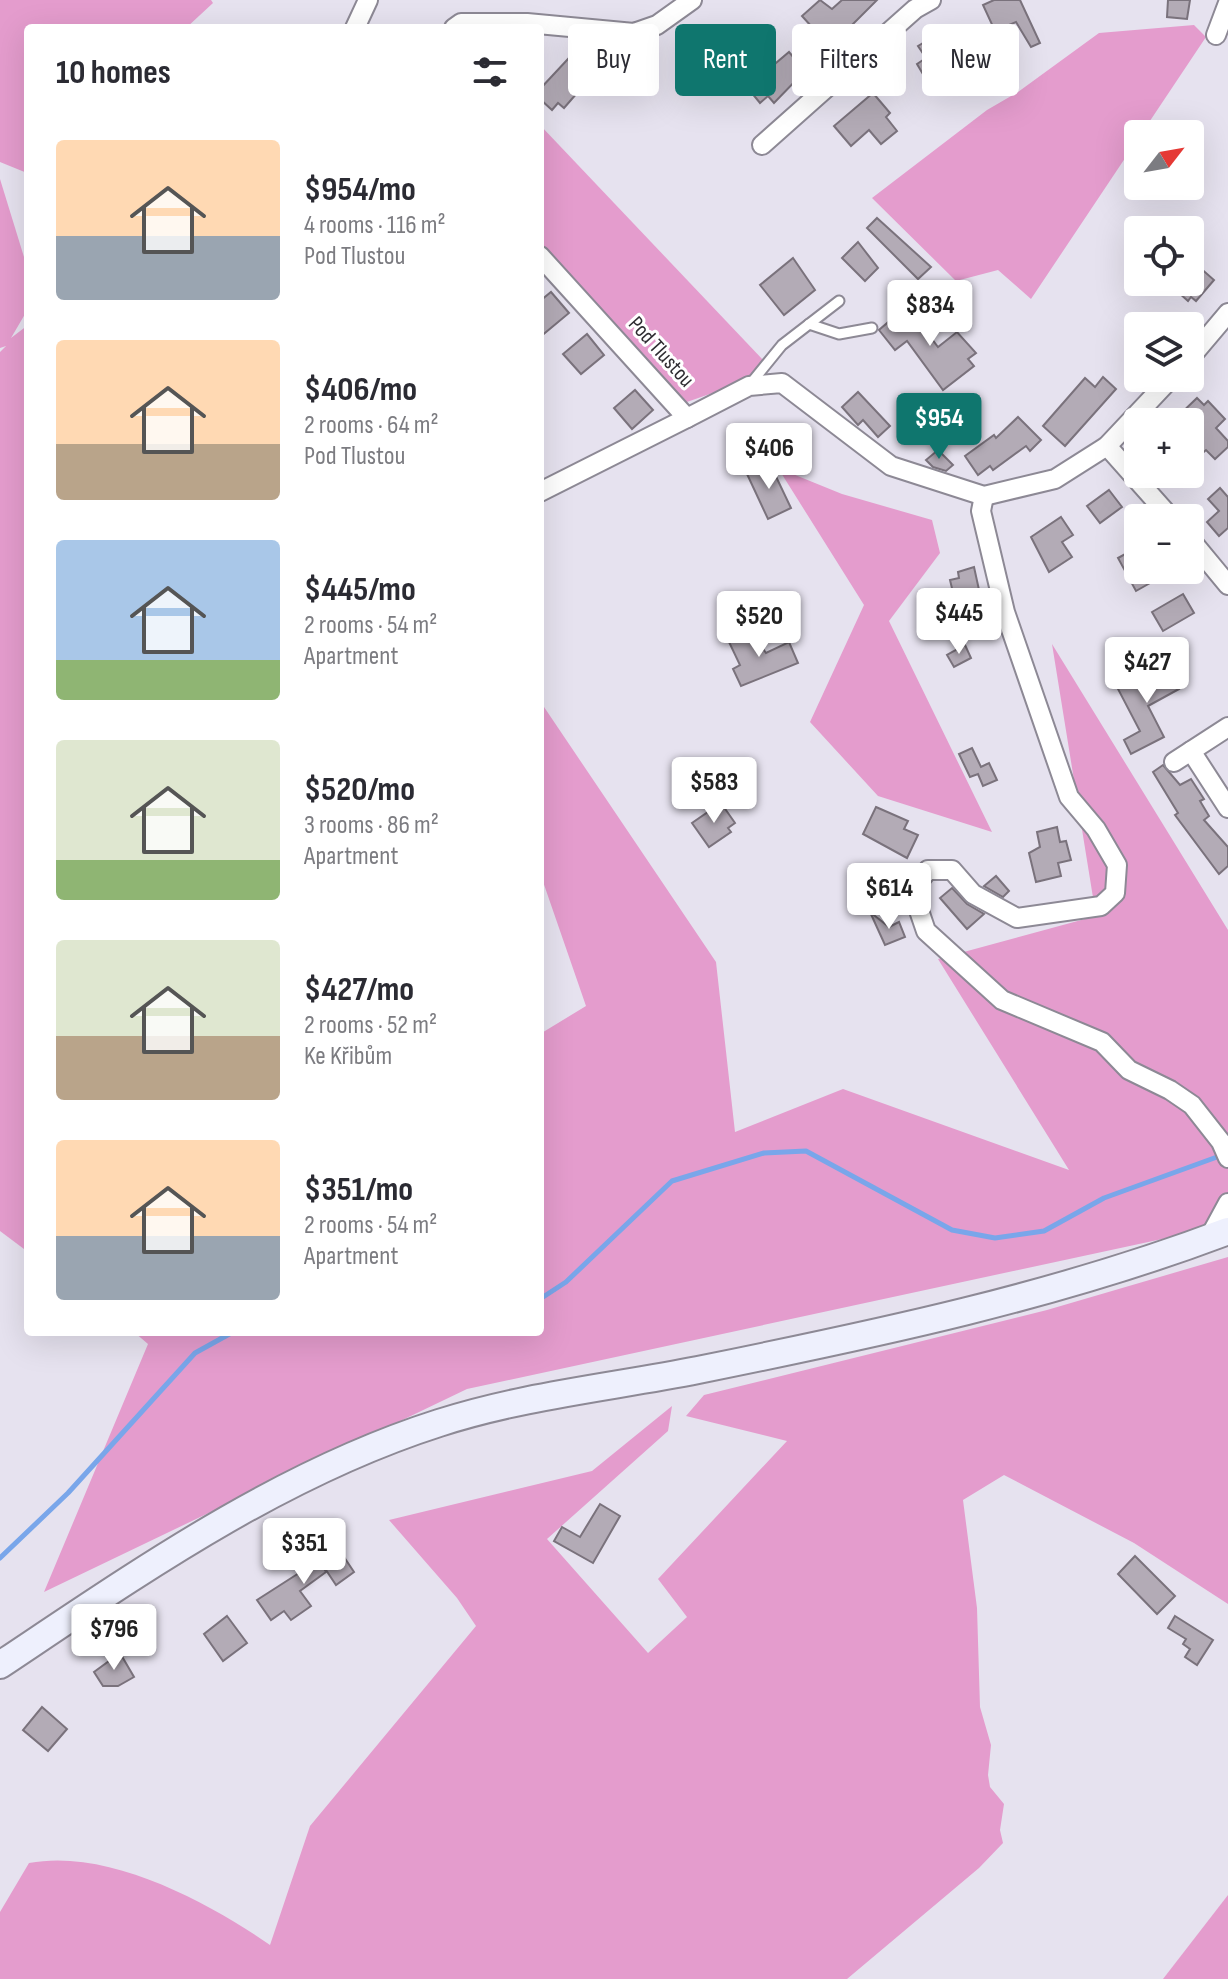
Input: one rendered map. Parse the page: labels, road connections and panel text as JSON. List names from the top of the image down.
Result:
{
  "streets": {
    "street": ["Pod Tlustou"]
  },
  "north": "top right",
  "page": {
    "chip": [
      "Buy",
      "Rent",
      "Filters",
      "New"
    ],
    "heading": "10 homes",
    "map_buttons": ["+", "−"],
    "list": [
      {
        "name": "$954/mo",
        "note": "4 rooms · 116 m² · Pod Tlustou"
      },
      {
        "name": "$406/mo",
        "note": "2 rooms · 64 m² · Pod Tlustou"
      },
      {
        "name": "$445/mo",
        "note": "2 rooms · 54 m² · Apartment"
      },
      {
        "name": "$520/mo",
        "note": "3 rooms · 86 m² · Apartment"
      },
      {
        "name": "$427/mo",
        "note": "2 rooms · 52 m² · Ke Křibům"
      },
      {
        "name": "$351/mo",
        "note": "2 rooms · 54 m² · Apartment"
      }
    ],
    "price": [
      "$834",
      "$954",
      "$406",
      "$445",
      "$520",
      "$427",
      "$583",
      "$614",
      "$351",
      "$796"
    ]
  }
}
